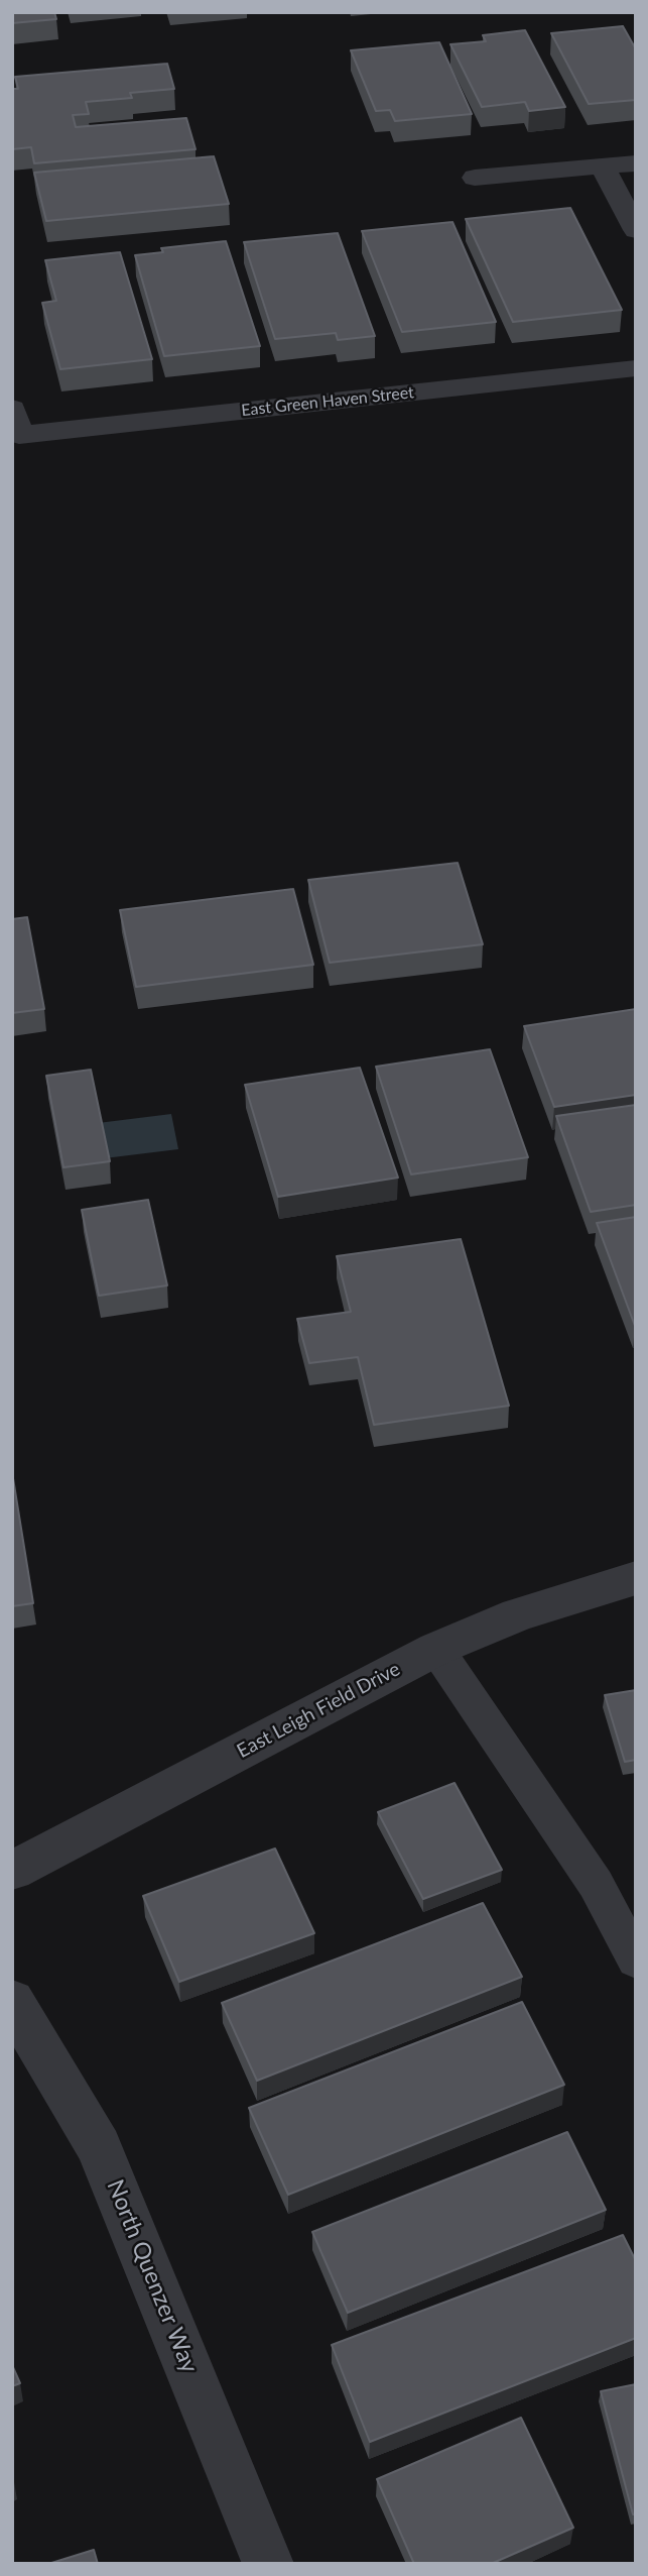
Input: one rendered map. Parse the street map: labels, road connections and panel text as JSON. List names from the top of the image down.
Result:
{
  "streets": {
    "street": ["East Green Haven Street", "East Leigh Field Drive", "North Quenzer Way"]
  }
}
